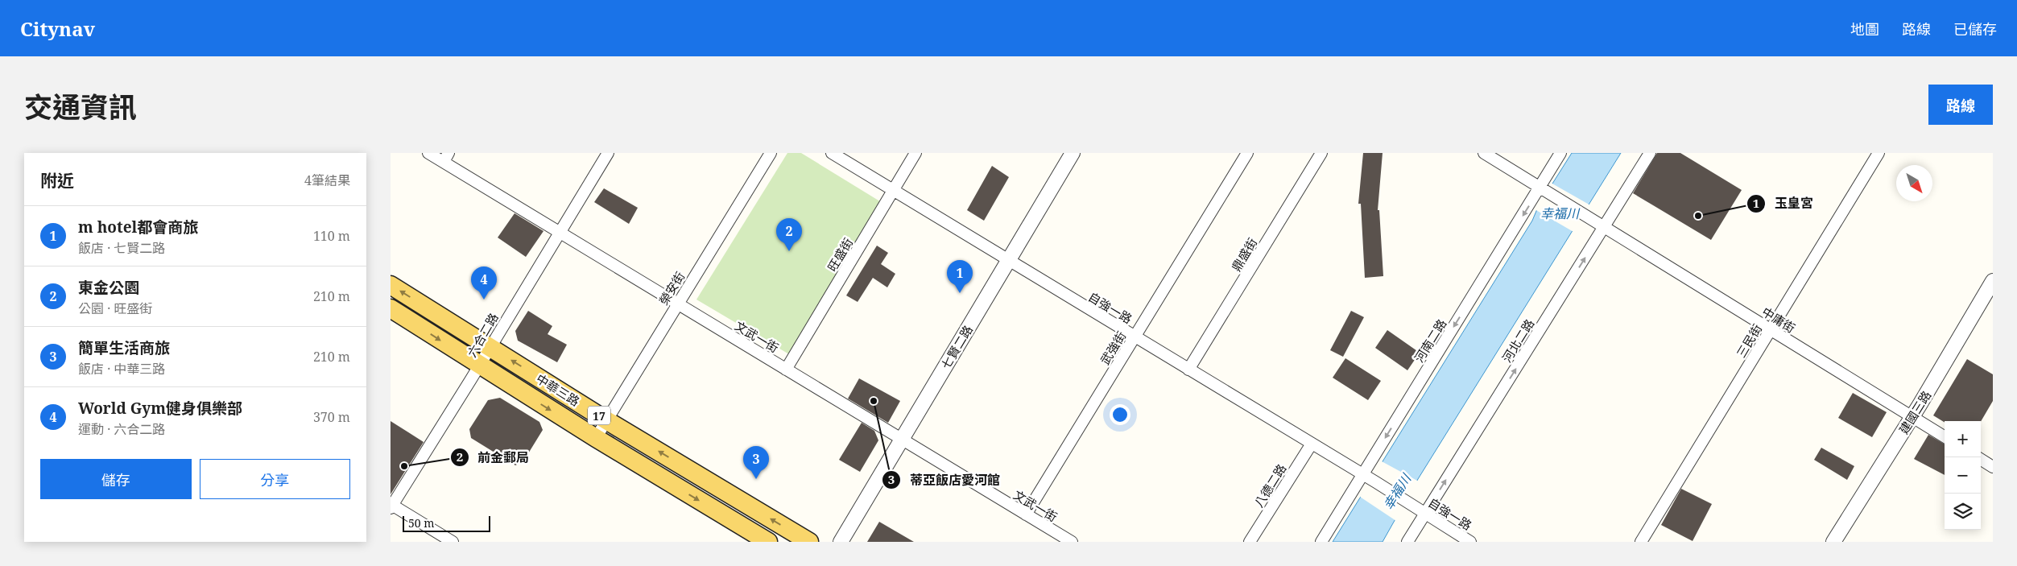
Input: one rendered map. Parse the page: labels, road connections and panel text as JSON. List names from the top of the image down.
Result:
{
  "streets": {
    "main road": ["中華三路", "17"],
    "street": [
      "旺盛街",
      "鼎盛街",
      "榮安街",
      "自強一路",
      "中庸街",
      "六合二路",
      "文武一街",
      "河南二路",
      "河北二路",
      "三民街",
      "七賢二路",
      "武強街",
      "建國三路",
      "八德二路"
    ]
  },
  "crossings": [
    ["旺盛街", "自強一路"],
    ["旺盛街", "文武一街"],
    ["鼎盛街", "自強一路"],
    ["榮安街", "文武一街"],
    ["榮安街", "中華三路"],
    ["自強一路", "河南二路"],
    ["自強一路", "河北二路"],
    ["自強一路", "七賢二路"],
    ["自強一路", "武強街"],
    ["自強一路", "八德二路"],
    ["中庸街", "河南二路"],
    ["中庸街", "河北二路"],
    ["中庸街", "三民街"],
    ["中庸街", "建國三路"],
    ["六合二路", "文武一街"],
    ["六合二路", "中華三路"],
    ["文武一街", "七賢二路"],
    ["文武一街", "武強街"]
  ],
  "one_way": ["河南二路", "河北二路"],
  "water": ["幸福川"],
  "places": ["玉皇宮", "蒂亞飯店愛河館", "前金郵局"],
  "scale_bar": "50 m",
  "north": "bottom right",
  "page": {
    "header": "Citynav",
    "nav": ["地圖", "路線", "已儲存"],
    "title": "交通資訊",
    "buttons": [
      "路線",
      ["儲存", "分享"]
    ],
    "heading": ["附近", "4筆結果"],
    "list": [
      {
        "mark": "1",
        "name": "m hotel都會商旅",
        "note": "飯店 · 七賢二路",
        "value": "110 m"
      },
      {
        "mark": "2",
        "name": "東金公園",
        "note": "公園 · 旺盛街",
        "value": "210 m"
      },
      {
        "mark": "3",
        "name": "簡單生活商旅",
        "note": "飯店 · 中華三路",
        "value": "210 m"
      },
      {
        "mark": "4",
        "name": "World Gym健身俱樂部",
        "note": "運動 · 六合二路",
        "value": "370 m"
      }
    ],
    "pins": [
      "2",
      "1",
      "4",
      "3"
    ],
    "map_buttons": ["+", "−"],
    "scale": "50 m"
  }
}
